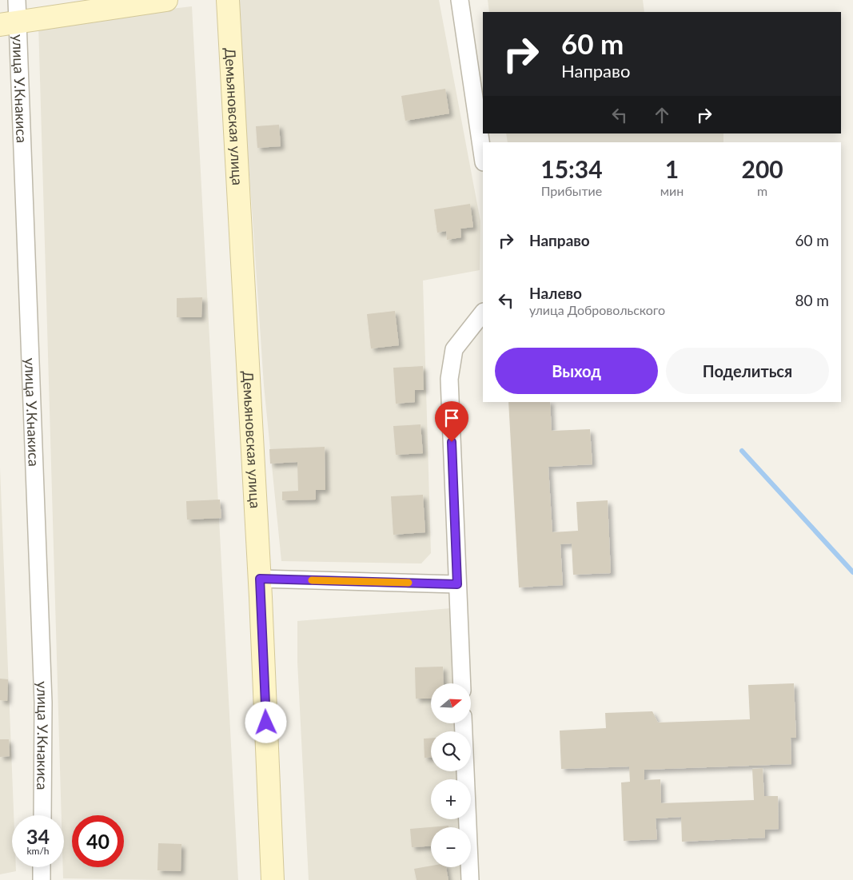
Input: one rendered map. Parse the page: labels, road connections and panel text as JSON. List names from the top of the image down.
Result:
{
  "streets": {
    "street": ["улица У.Кнакиса", "Демьяновская улица"]
  },
  "north": "right",
  "page": {
    "turn": ["60 m", "Направо"],
    "eta": [
      "15:34",
      "Прибытие",
      "1",
      "мин",
      "200",
      "m"
    ],
    "list": [
      {
        "name": "Направо",
        "value": "60 m"
      },
      {
        "name": "Налево",
        "note": "улица Добровольского",
        "value": "80 m"
      }
    ],
    "buttons": ["Выход", "Поделиться"],
    "map_buttons": ["+", "−"],
    "speed": "34 km/h",
    "limit": "40"
  }
}
